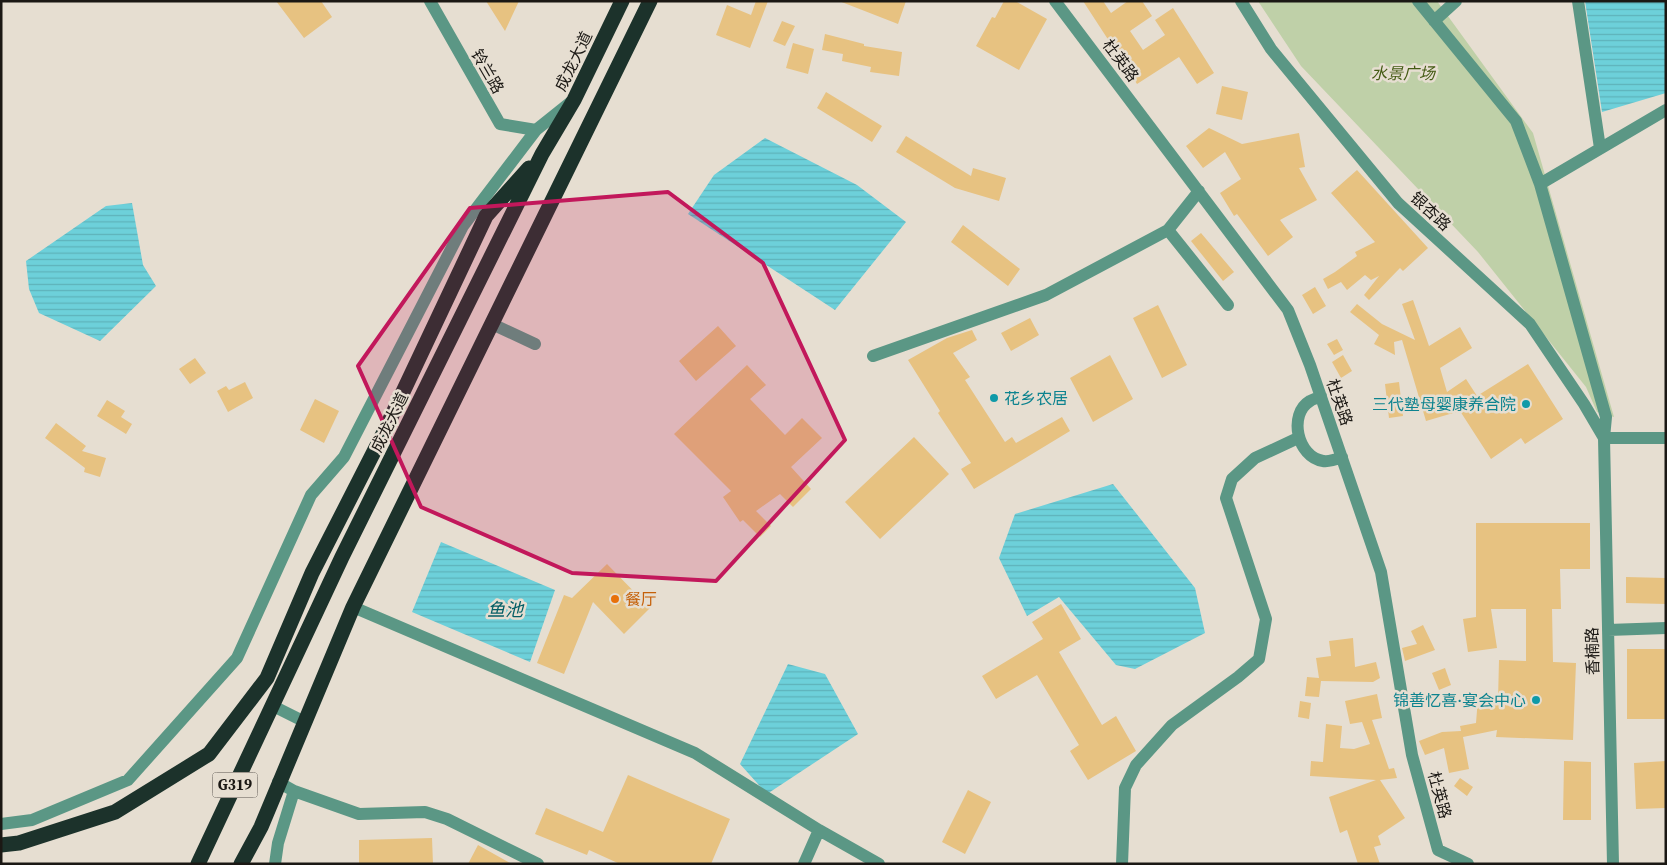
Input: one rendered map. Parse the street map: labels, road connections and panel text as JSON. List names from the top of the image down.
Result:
{
  "streets": {
    "highway": ["成龙大道", "G319"],
    "street": [
      "杜英路",
      "铃兰路",
      "银杏路",
      "香楠路"
    ]
  },
  "crossings": [
    ["银杏路", "香楠路"]
  ],
  "water": ["鱼池"],
  "parks": ["水景广场"],
  "places": [
    "花乡农居",
    "三代塾母婴康养合院",
    "餐厅",
    "锦善忆喜·宴会中心"
  ]
}
